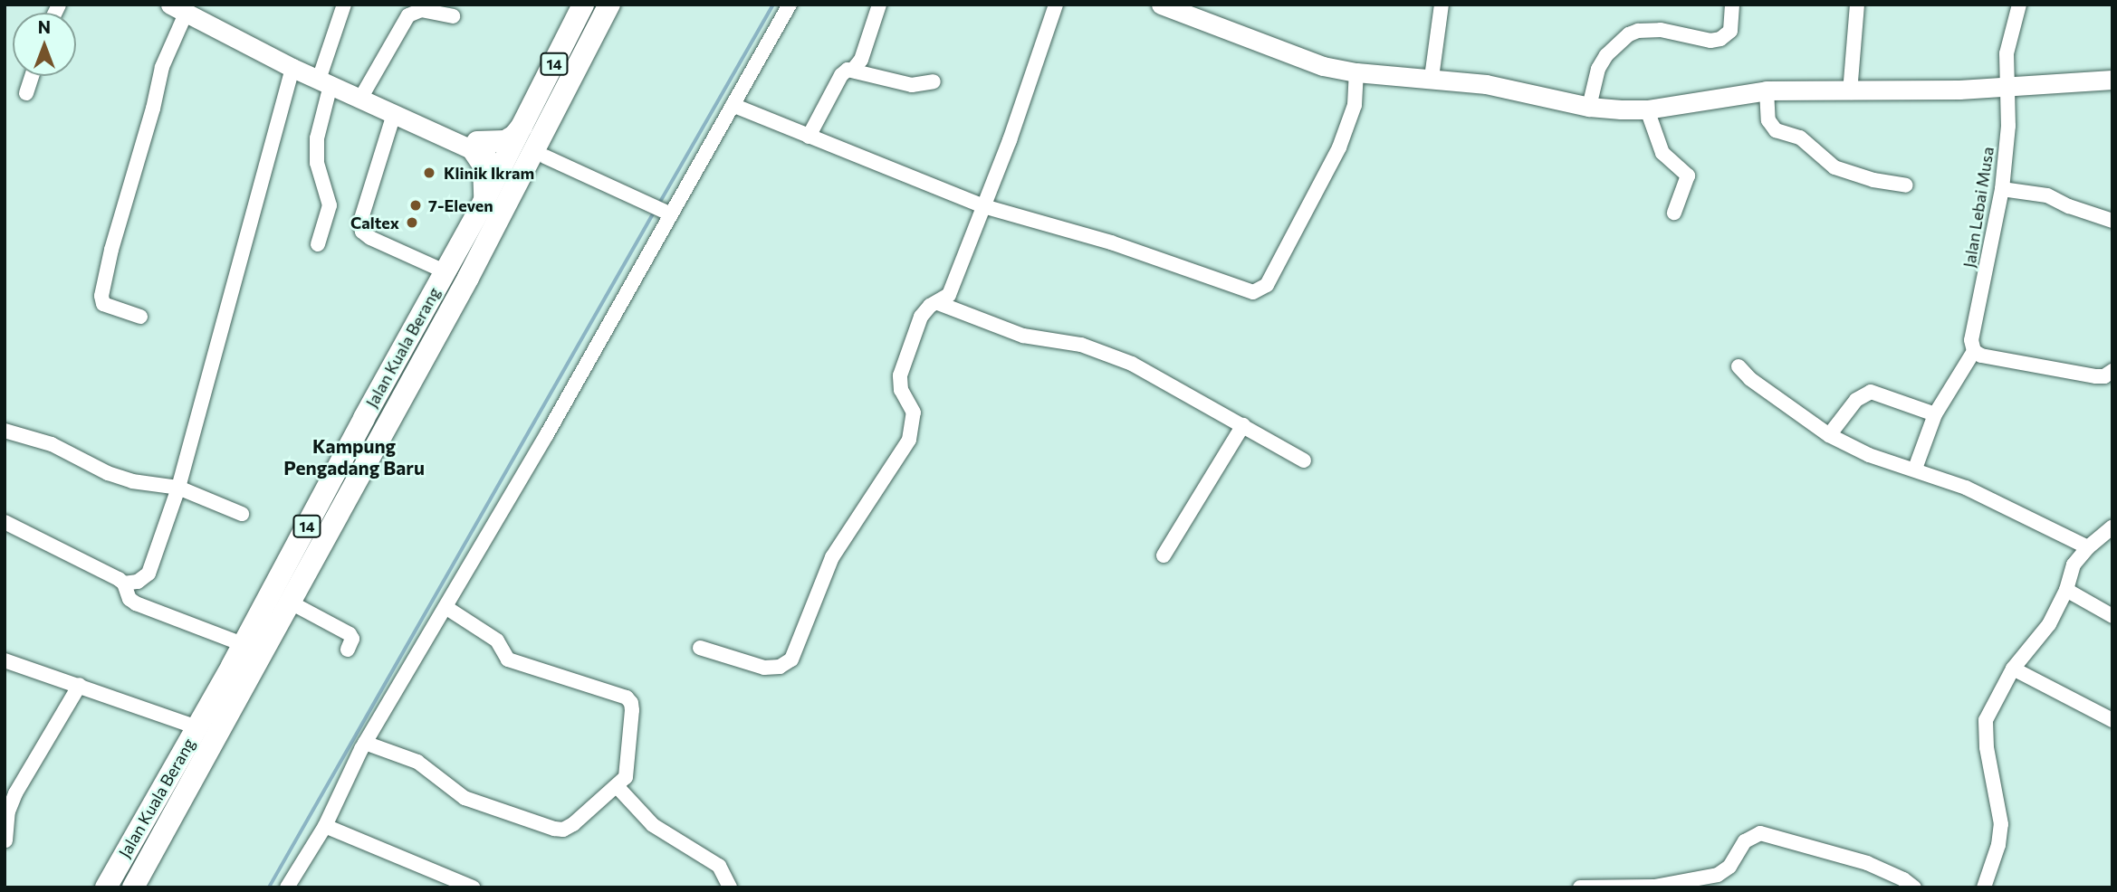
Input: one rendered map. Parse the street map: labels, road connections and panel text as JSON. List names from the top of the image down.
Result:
{
  "streets": {
    "highway": ["14", "Jalan Kuala Berang"],
    "street": ["Jalan Lebai Musa"]
  },
  "districts": ["Kampung Pengadang Baru"],
  "places": ["Klinik Ikram", "7-Eleven", "Caltex"],
  "north": "top"
}
